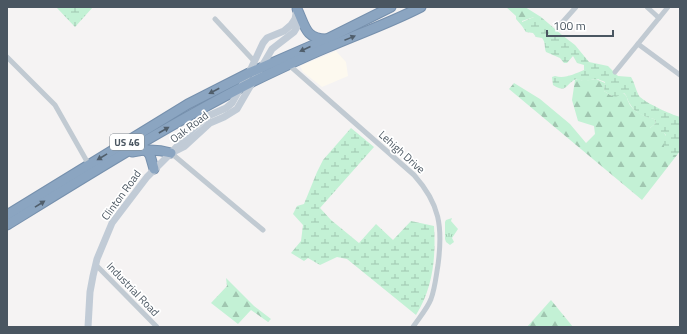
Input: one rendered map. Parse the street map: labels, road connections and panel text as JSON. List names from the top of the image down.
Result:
{
  "streets": {
    "highway": ["US 46"],
    "street": [
      "Oak Road",
      "Lehigh Drive",
      "Clinton Road",
      "Industrial Road"
    ]
  },
  "crossings": [
    ["Oak Road", "US 46"],
    ["Oak Road", "Clinton Road"],
    ["US 46", "Lehigh Drive"],
    ["Clinton Road", "Industrial Road"]
  ],
  "scale_bar": "100 m"
}
